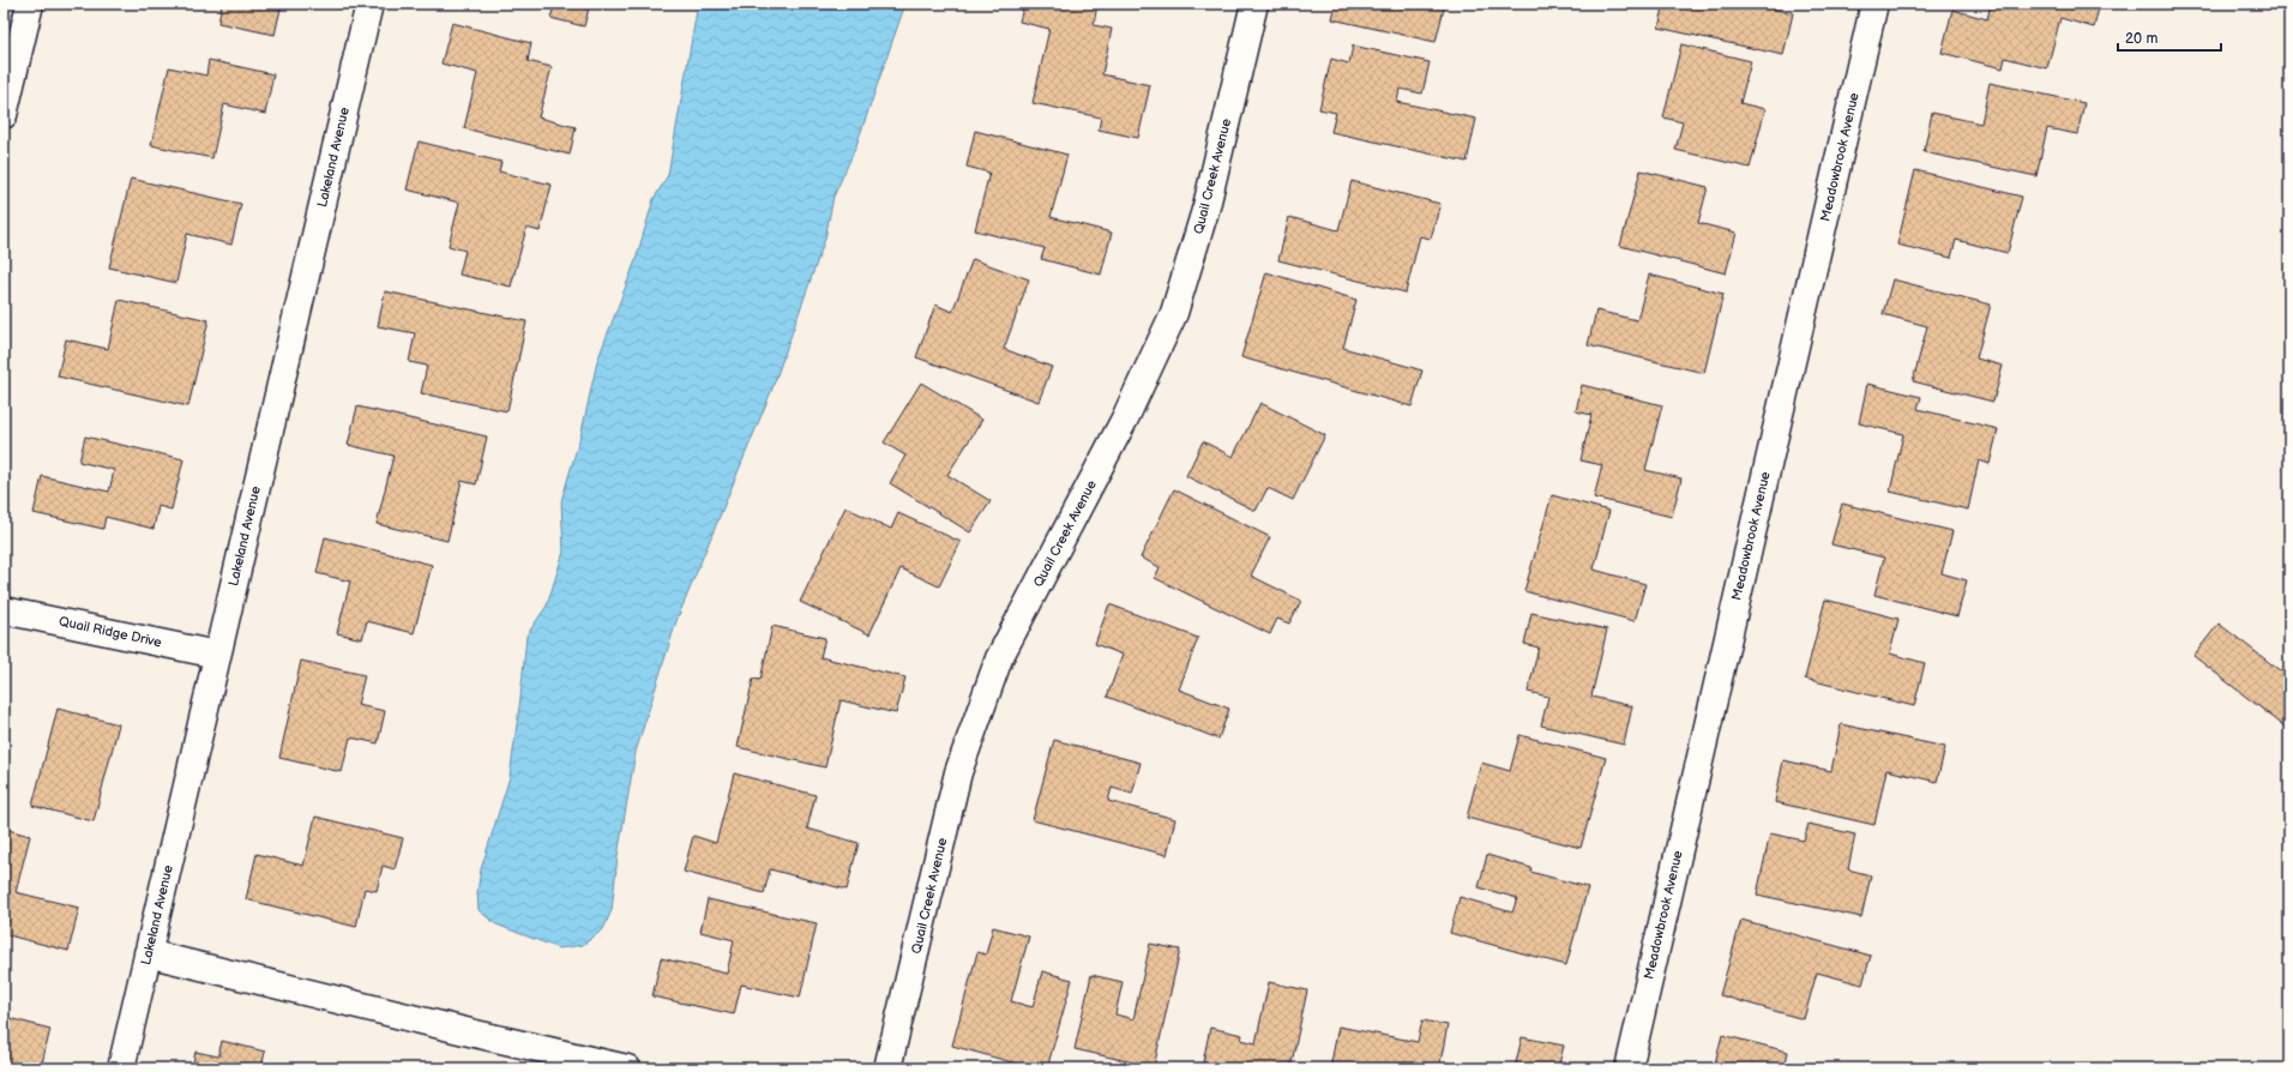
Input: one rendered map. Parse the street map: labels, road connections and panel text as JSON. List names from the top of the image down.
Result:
{
  "streets": {
    "street": [
      "Lakeland Avenue",
      "Meadowbrook Avenue",
      "Quail Creek Avenue",
      "Quail Ridge Drive"
    ]
  },
  "crossings": [
    ["Lakeland Avenue", "Quail Ridge Drive"]
  ],
  "scale_bar": "20 m"
}
